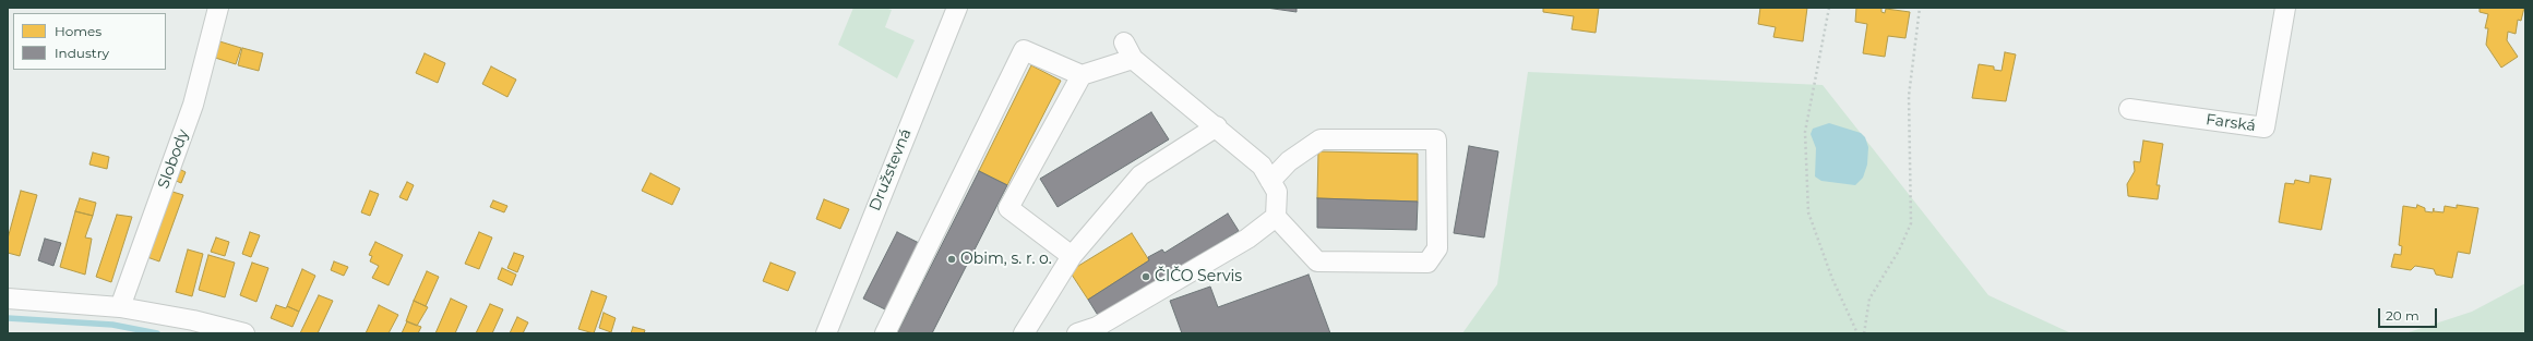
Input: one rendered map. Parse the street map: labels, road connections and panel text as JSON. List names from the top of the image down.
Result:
{
  "streets": {
    "street": ["Farská", "Slobody", "Družstevná"]
  },
  "places": ["Obim, s. r. o.", "ČIČO Servis"],
  "legend": ["Homes", "Industry"],
  "scale_bar": "20 m"
}
